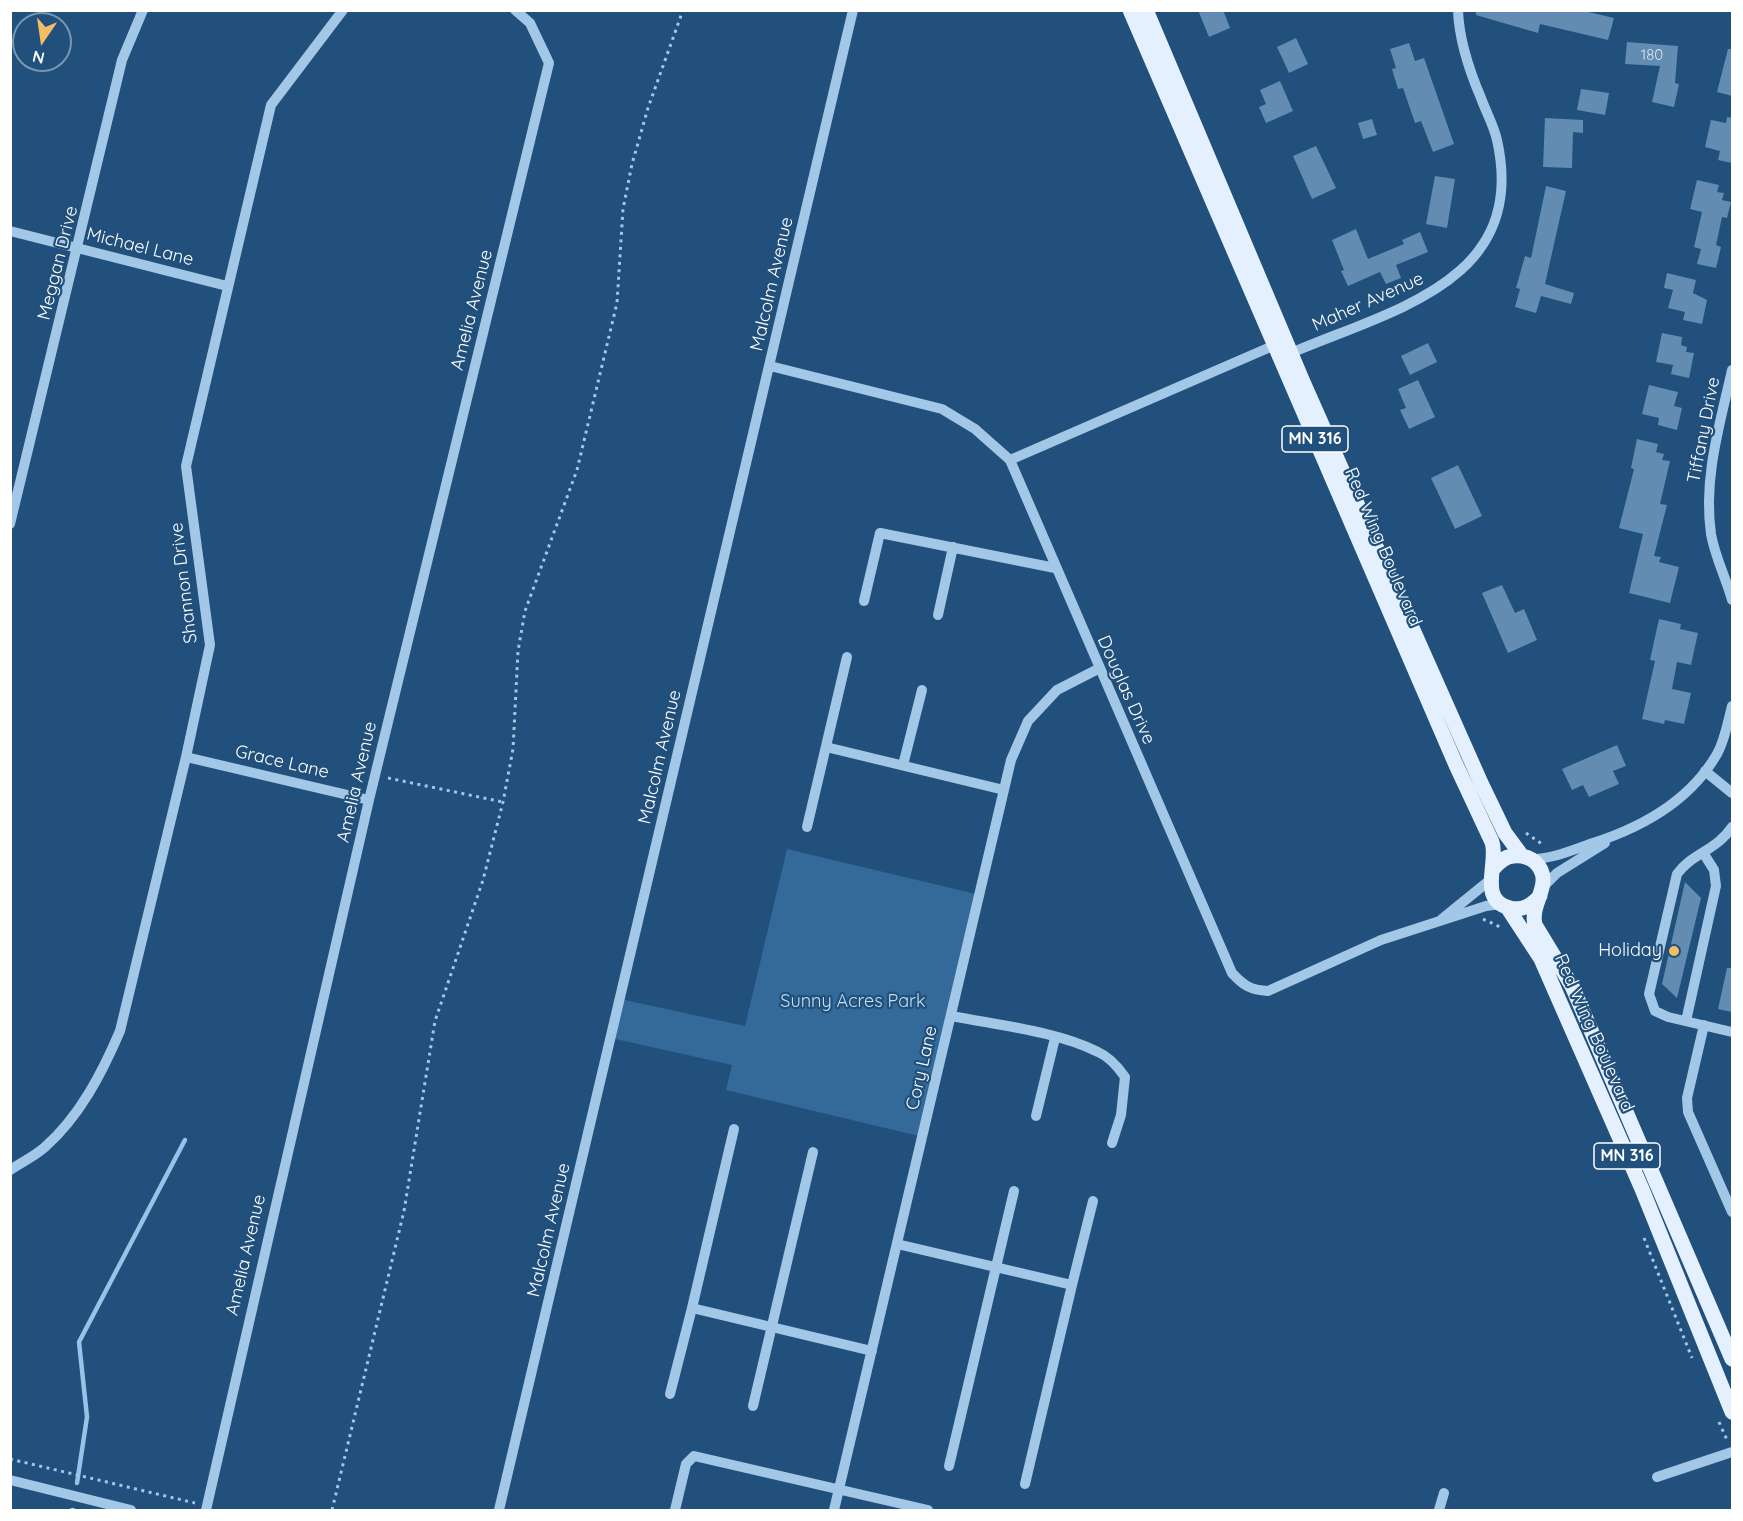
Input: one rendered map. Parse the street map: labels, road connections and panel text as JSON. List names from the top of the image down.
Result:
{
  "streets": {
    "main road": ["MN 316", "Red Wing Boulevard"],
    "street": [
      "Michael Lane",
      "Meggan Drive",
      "Malcolm Avenue",
      "Maher Avenue",
      "Amelia Avenue",
      "Tiffany Drive",
      "Shannon Drive",
      "Douglas Drive",
      "Grace Lane",
      "Cory Lane"
    ]
  },
  "crossings": [
    ["Michael Lane", "Meggan Drive"],
    ["Michael Lane", "Shannon Drive"],
    ["Malcolm Avenue", "Douglas Drive"],
    ["Maher Avenue", "Red Wing Boulevard"],
    ["Amelia Avenue", "Grace Lane"],
    ["Red Wing Boulevard", "Douglas Drive"],
    ["Shannon Drive", "Grace Lane"],
    ["Douglas Drive", "Cory Lane"]
  ],
  "parks": ["Sunny Acres Park"],
  "places": ["Holiday"],
  "house_numbers": ["180"],
  "north": "bottom"
}
